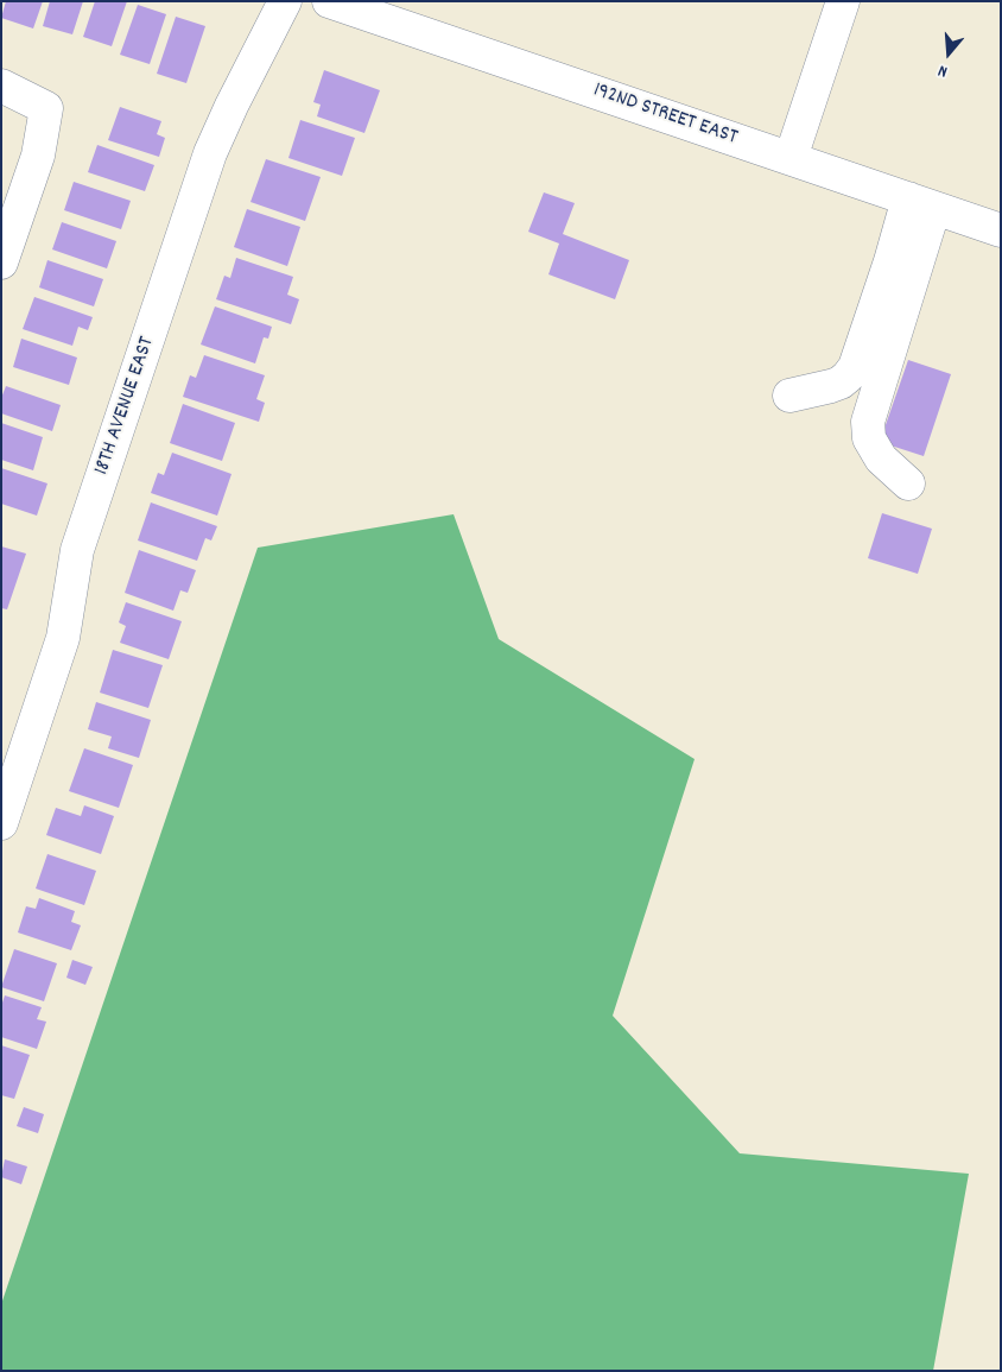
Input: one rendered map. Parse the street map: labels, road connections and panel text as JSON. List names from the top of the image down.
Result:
{
  "streets": {
    "street": ["192ND STREET EAST", "18TH AVENUE EAST"]
  },
  "north": "bottom"
}
